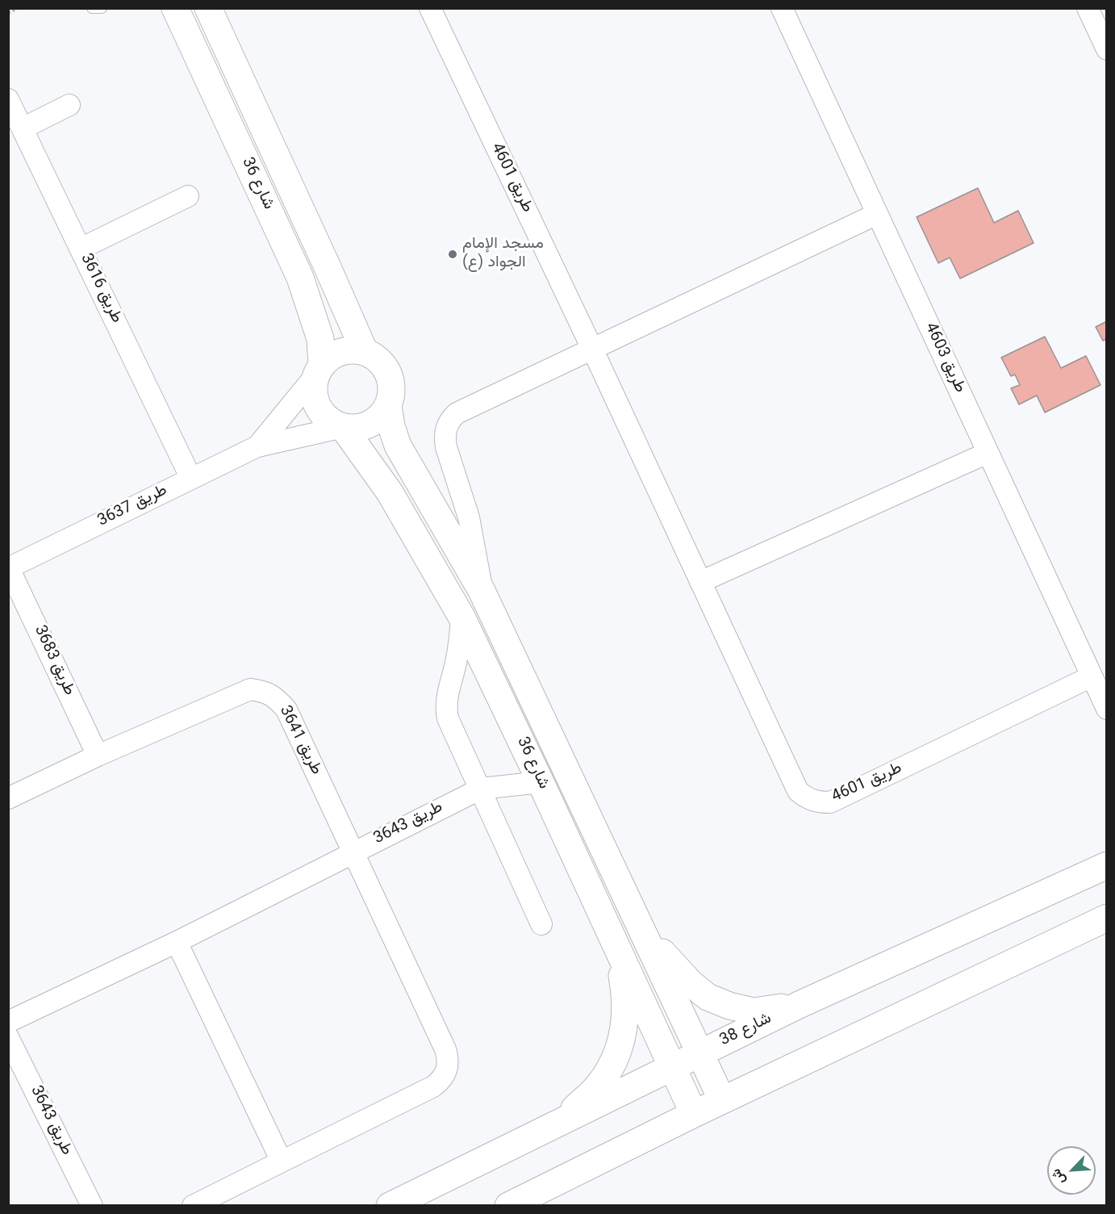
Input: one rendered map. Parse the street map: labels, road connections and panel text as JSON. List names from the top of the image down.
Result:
{
  "streets": {
    "street": [
      "طريق 4601",
      "شارع 36",
      "طريق 3616",
      "طريق 4603",
      "طريق 3637",
      "طريق 3683",
      "طريق 3641",
      "طريق 3643",
      "شارع 38"
    ]
  },
  "crossings": [
    ["طريق 4601", "طريق 4603"],
    ["شارع 36", "طريق 3637"],
    ["شارع 36", "شارع 38"],
    ["طريق 3616", "طريق 3637"],
    ["طريق 3637", "طريق 3683"],
    ["طريق 3683", "طريق 3641"],
    ["طريق 3641", "طريق 3643"]
  ],
  "places": ["مسجد الإمام الجواد (ع)"],
  "north": "bottom left"
}
